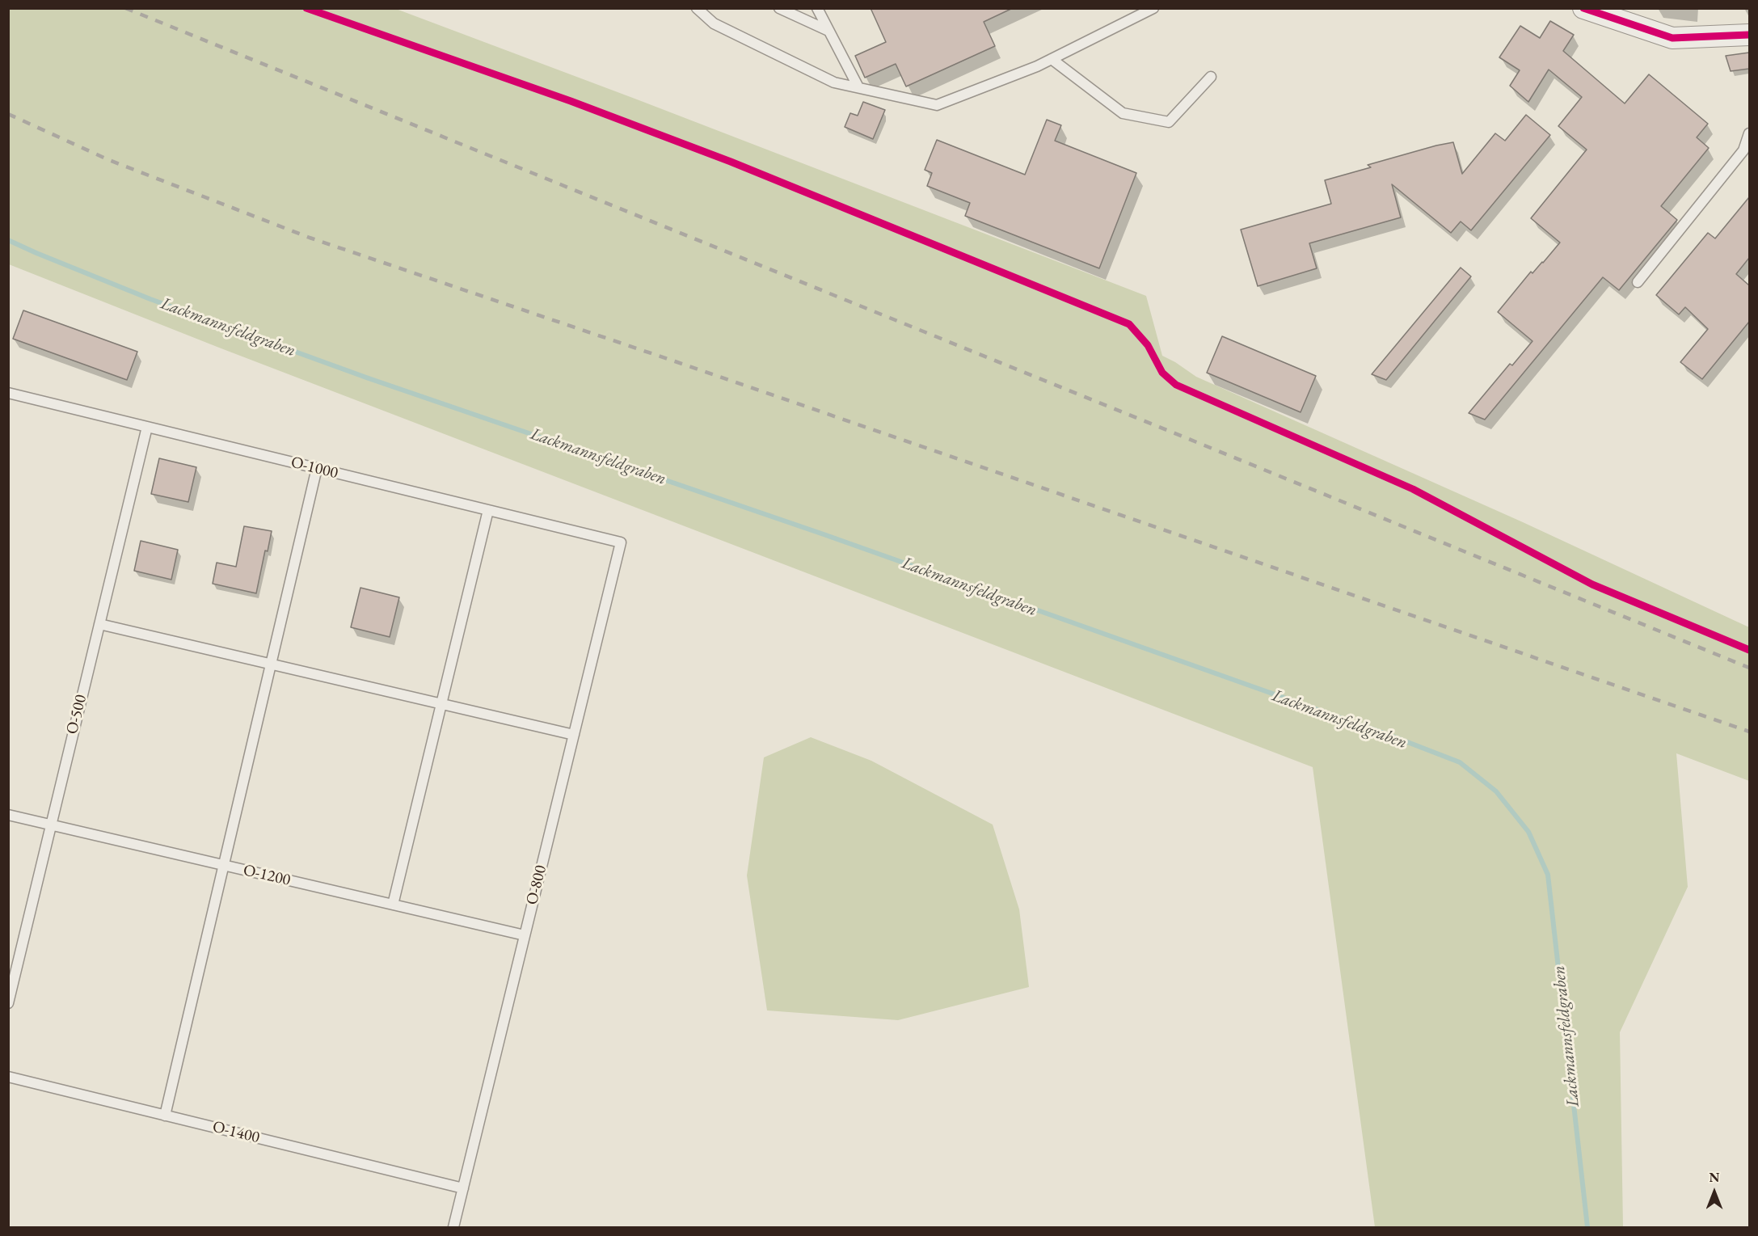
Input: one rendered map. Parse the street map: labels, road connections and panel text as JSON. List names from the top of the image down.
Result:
{
  "streets": {
    "lane": [
      "O-1000",
      "O-500",
      "O-1200",
      "O-800",
      "O-1400"
    ]
  },
  "crossings": [
    ["O-1000", "O-500"],
    ["O-1000", "O-800"],
    ["O-500", "O-1200"],
    ["O-1200", "O-800"],
    ["O-800", "O-1400"]
  ],
  "water": ["Lackmannsfeldgraben"],
  "north": "top"
}
